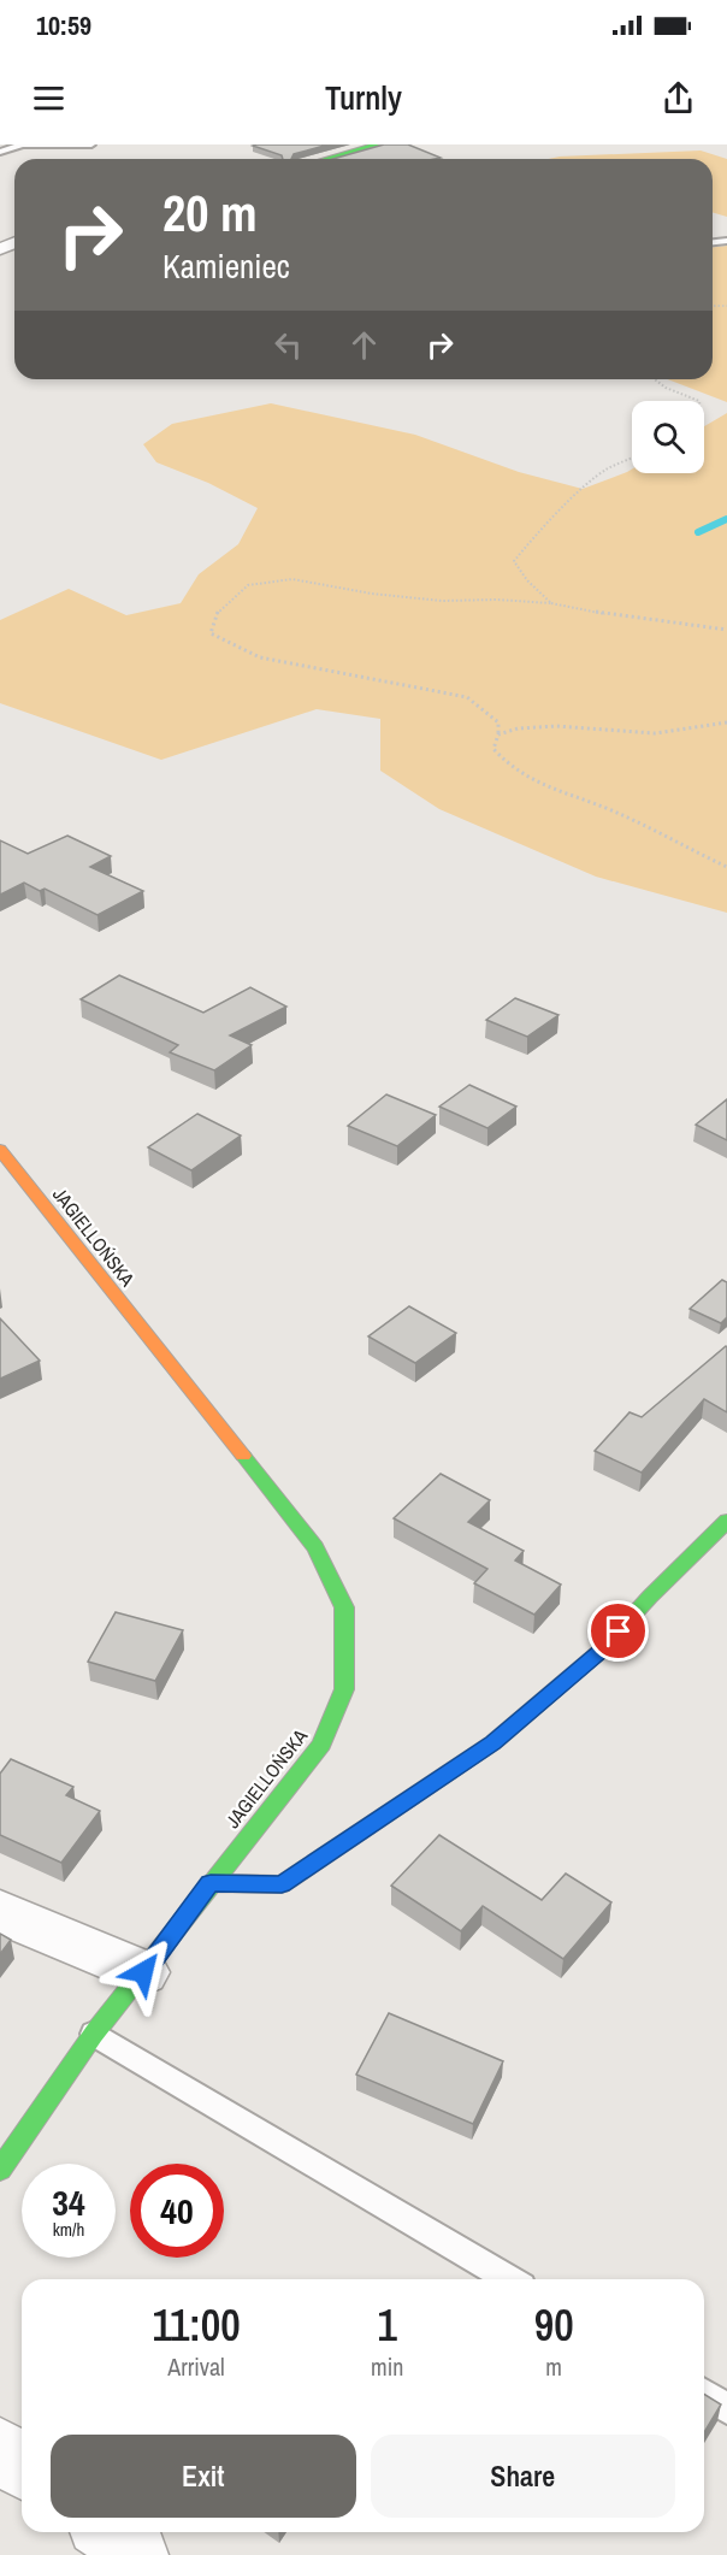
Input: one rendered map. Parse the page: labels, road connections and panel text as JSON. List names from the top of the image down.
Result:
{
  "streets": {
    "street": ["JAGIELLOŃSKA"]
  },
  "page": {
    "status": "10:59",
    "header": "Turnly",
    "turn": ["20 m", "Kamieniec"],
    "speed": "34 km/h",
    "limit": "40",
    "eta": [
      "11:00",
      "Arrival",
      "1",
      "min",
      "90",
      "m"
    ],
    "buttons": ["Exit", "Share"]
  }
}
